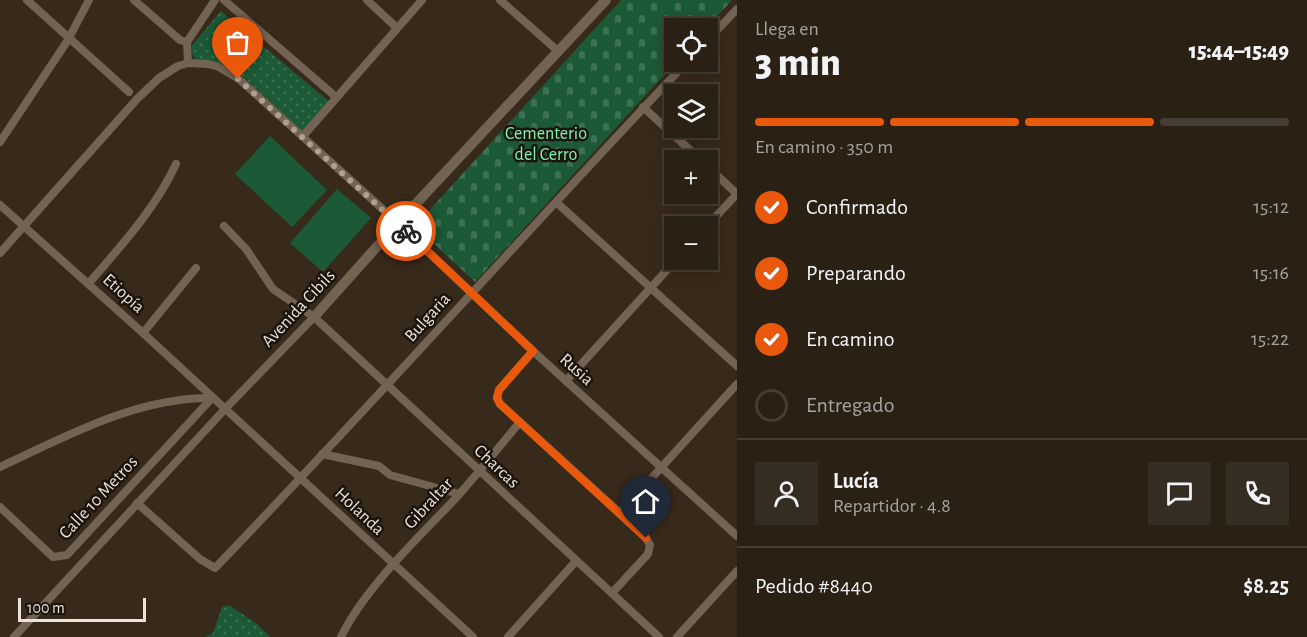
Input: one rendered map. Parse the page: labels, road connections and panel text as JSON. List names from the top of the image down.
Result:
{
  "streets": {
    "street": [
      "Etiopía",
      "Avenida Cibils",
      "Bulgaria",
      "Rusia",
      "Charcas",
      "Calle 10 Metros",
      "Gibraltar",
      "Holanda"
    ]
  },
  "crossings": [
    ["Etiopía", "Avenida Cibils"],
    ["Etiopía", "Calle 10 Metros"],
    ["Etiopía", "Holanda"],
    ["Avenida Cibils", "Bulgaria"],
    ["Avenida Cibils", "Rusia"],
    ["Avenida Cibils", "Charcas"],
    ["Avenida Cibils", "Holanda"],
    ["Bulgaria", "Rusia"],
    ["Bulgaria", "Charcas"],
    ["Bulgaria", "Holanda"],
    ["Charcas", "Gibraltar"],
    ["Gibraltar", "Holanda"]
  ],
  "parks": ["Cementerio del Cerro"],
  "scale_bar": "100 m",
  "page": {
    "heading": ["3 min", "Llega en", "15:44–15:49"],
    "panel": [
      "Lucía",
      "Repartidor · 4.8",
      "Pedido #8440",
      "$8.25"
    ],
    "map_buttons": ["+", "−"],
    "bar": "En camino · 350 m",
    "list": [
      ["Confirmado", "15:12"],
      ["Preparando", "15:16"],
      ["En camino", "15:22"],
      "Entregado"
    ],
    "scale": "100 m"
  }
}
